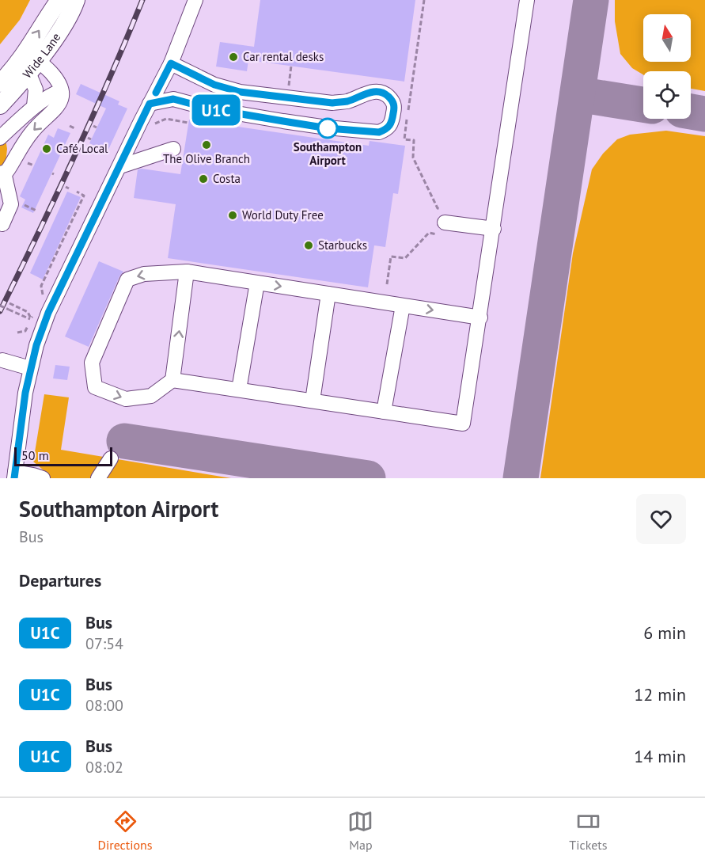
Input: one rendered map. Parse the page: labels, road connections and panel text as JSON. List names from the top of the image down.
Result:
{
  "streets": {
    "main road": ["Wide Lane"]
  },
  "places": [
    "Car rental desks",
    "Southampton Airport",
    "The Olive Branch",
    "Café Local",
    "Costa",
    "World Duty Free",
    "Starbucks"
  ],
  "lines": ["bus line U1C"],
  "scale_bar": "50 m",
  "north": "top",
  "page": {
    "on_map": "U1C",
    "scale": "50 m",
    "heading": [
      ["Southampton Airport", "Bus"],
      "Departures"
    ],
    "list": [
      {
        "mark": "U1C",
        "name": "Bus",
        "note": "07:54",
        "value": "6 min"
      },
      {
        "mark": "U1C",
        "name": "Bus",
        "note": "08:00",
        "value": "12 min"
      },
      {
        "mark": "U1C",
        "name": "Bus",
        "note": "08:02",
        "value": "14 min"
      }
    ],
    "tabs": ["Directions", "Map", "Tickets"]
  }
}
